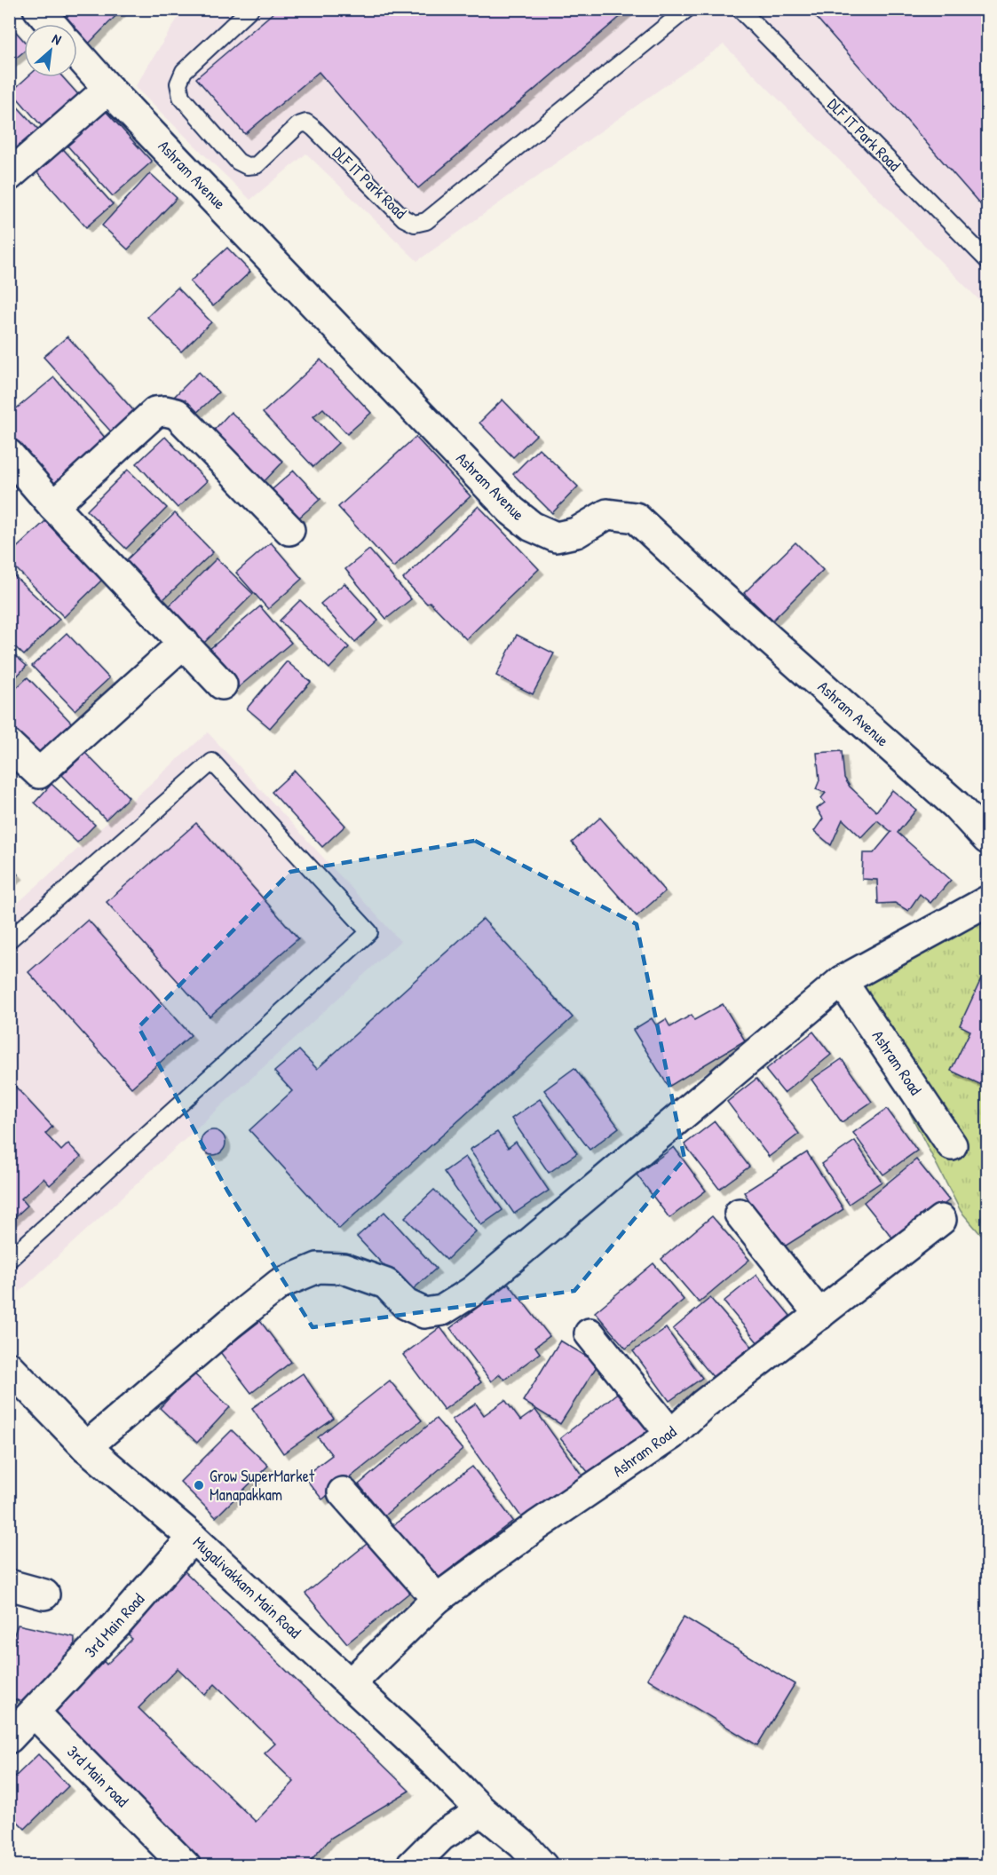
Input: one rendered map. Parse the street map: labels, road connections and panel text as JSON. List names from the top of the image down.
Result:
{
  "streets": {
    "street": [
      "Ashram Avenue",
      "Ashram Road",
      "Mugalivakkam Main Road",
      "3rd Main Road",
      "3rd Main road"
    ],
    "lane": ["DLF IT Park Road"]
  },
  "crossings": [
    ["Ashram Road", "Mugalivakkam Main Road"],
    ["Mugalivakkam Main Road", "3rd Main Road"],
    ["3rd Main Road", "3rd Main road"]
  ],
  "places": ["Grow SuperMarket Manapakkam"],
  "north": "top right"
}
